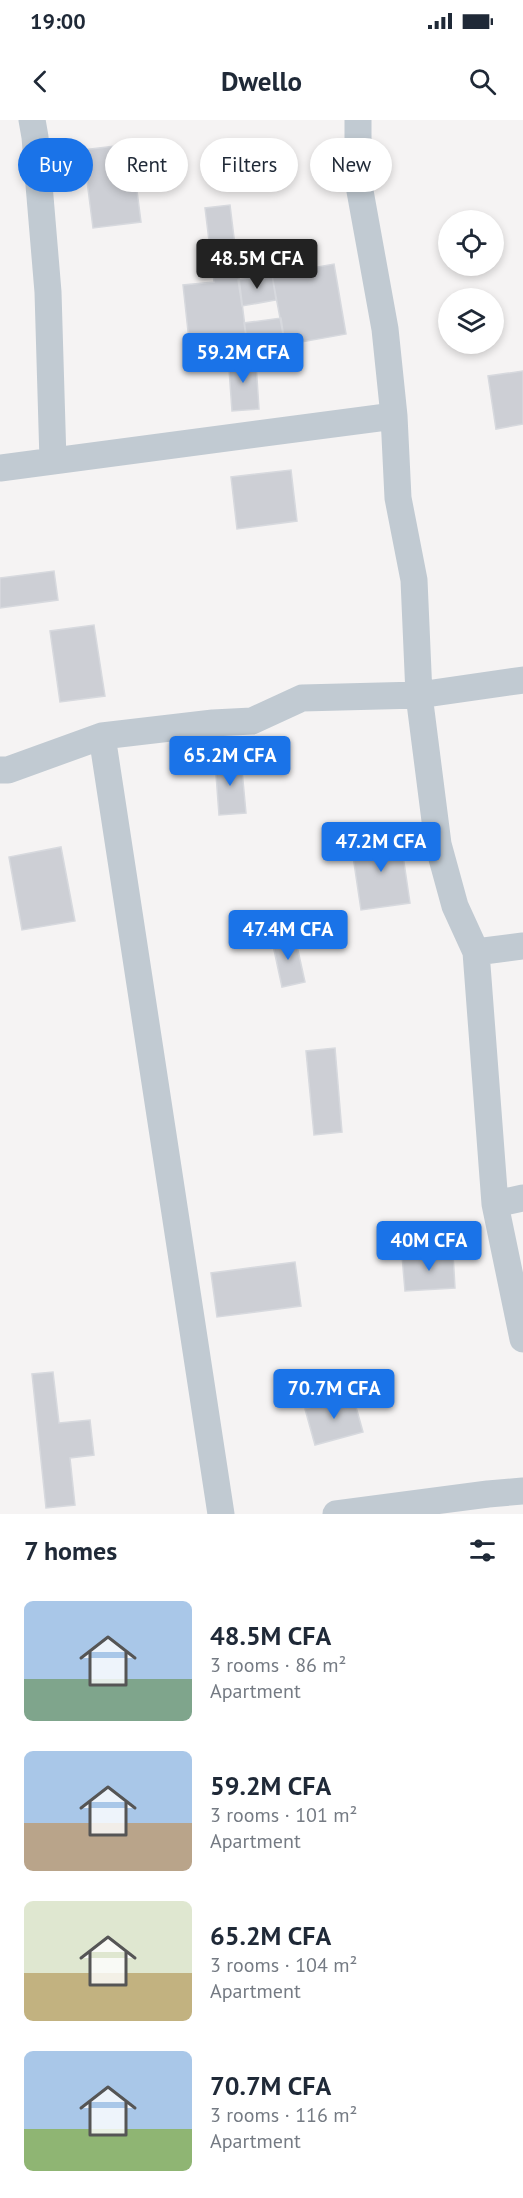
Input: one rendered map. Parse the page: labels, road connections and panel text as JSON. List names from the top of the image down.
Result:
{
  "page": {
    "status": "19:00",
    "header": "Dwello",
    "chip": [
      "Buy",
      "Rent",
      "Filters",
      "New"
    ],
    "price": [
      "48.5M CFA",
      "59.2M CFA",
      "65.2M CFA",
      "47.2M CFA",
      "47.4M CFA",
      "40M CFA",
      "70.7M CFA"
    ],
    "heading": "7 homes",
    "list": [
      {
        "name": "48.5M CFA",
        "note": "3 rooms · 86 m² · Apartment"
      },
      {
        "name": "59.2M CFA",
        "note": "3 rooms · 101 m² · Apartment"
      },
      {
        "name": "65.2M CFA",
        "note": "3 rooms · 104 m² · Apartment"
      },
      {
        "name": "70.7M CFA",
        "note": "3 rooms · 116 m² · Apartment"
      }
    ]
  }
}
